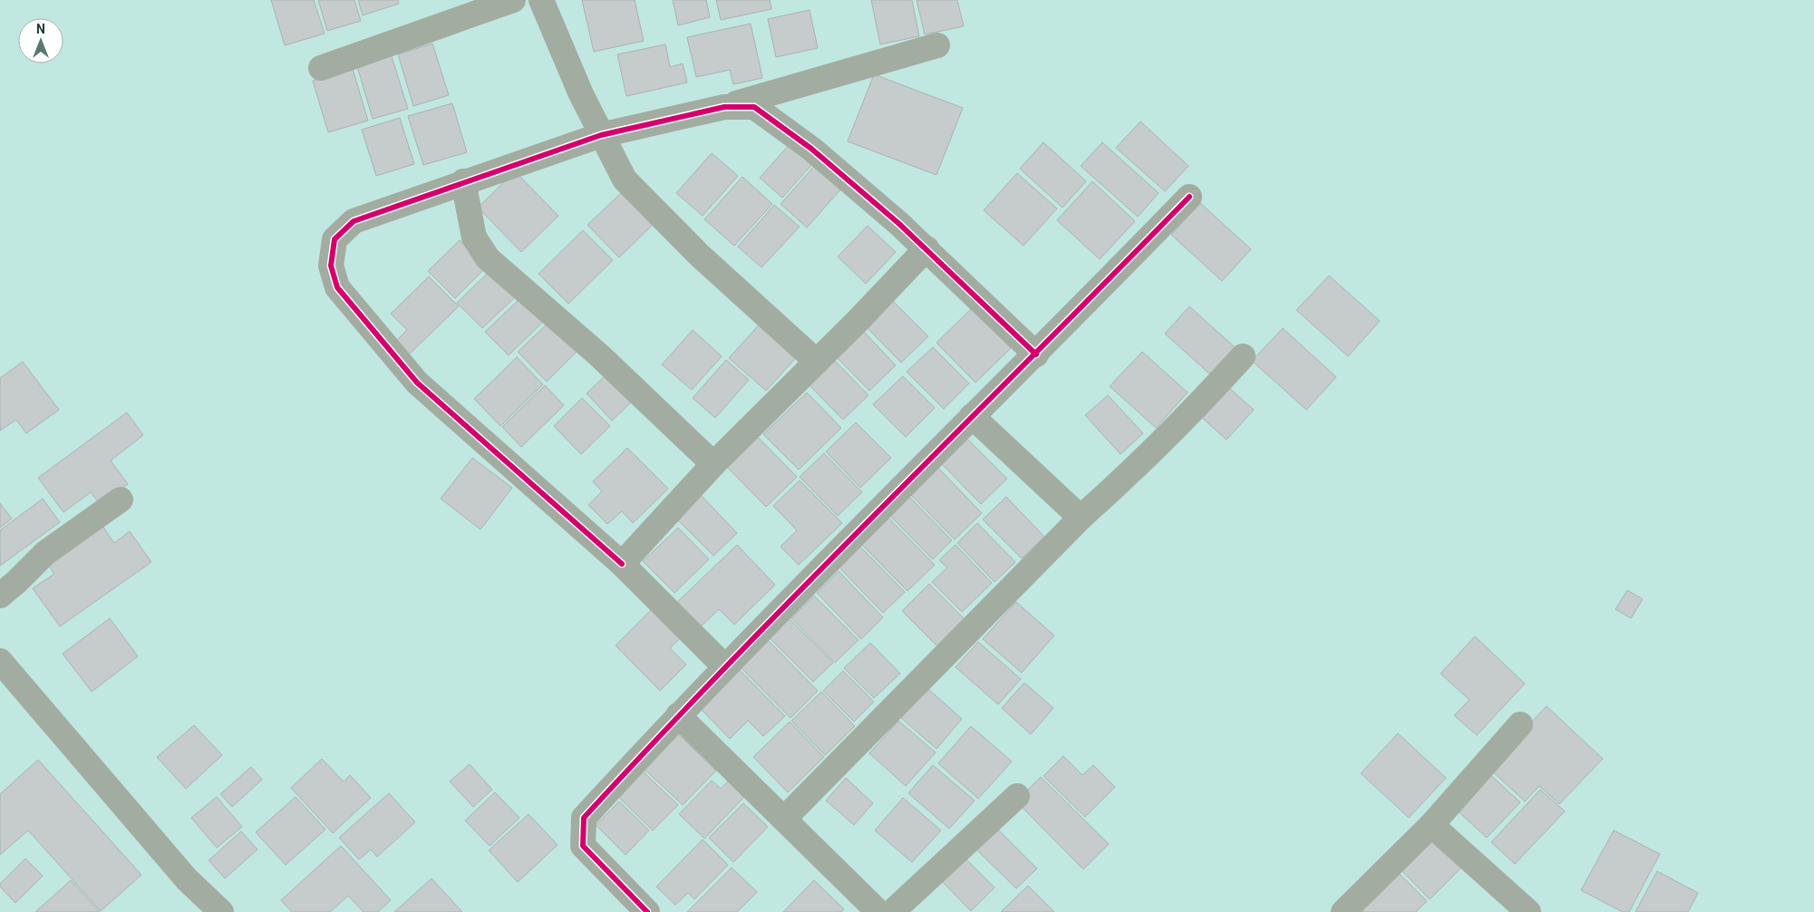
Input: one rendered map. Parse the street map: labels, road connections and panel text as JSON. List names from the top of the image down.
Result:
{
  "north": "top"
}
